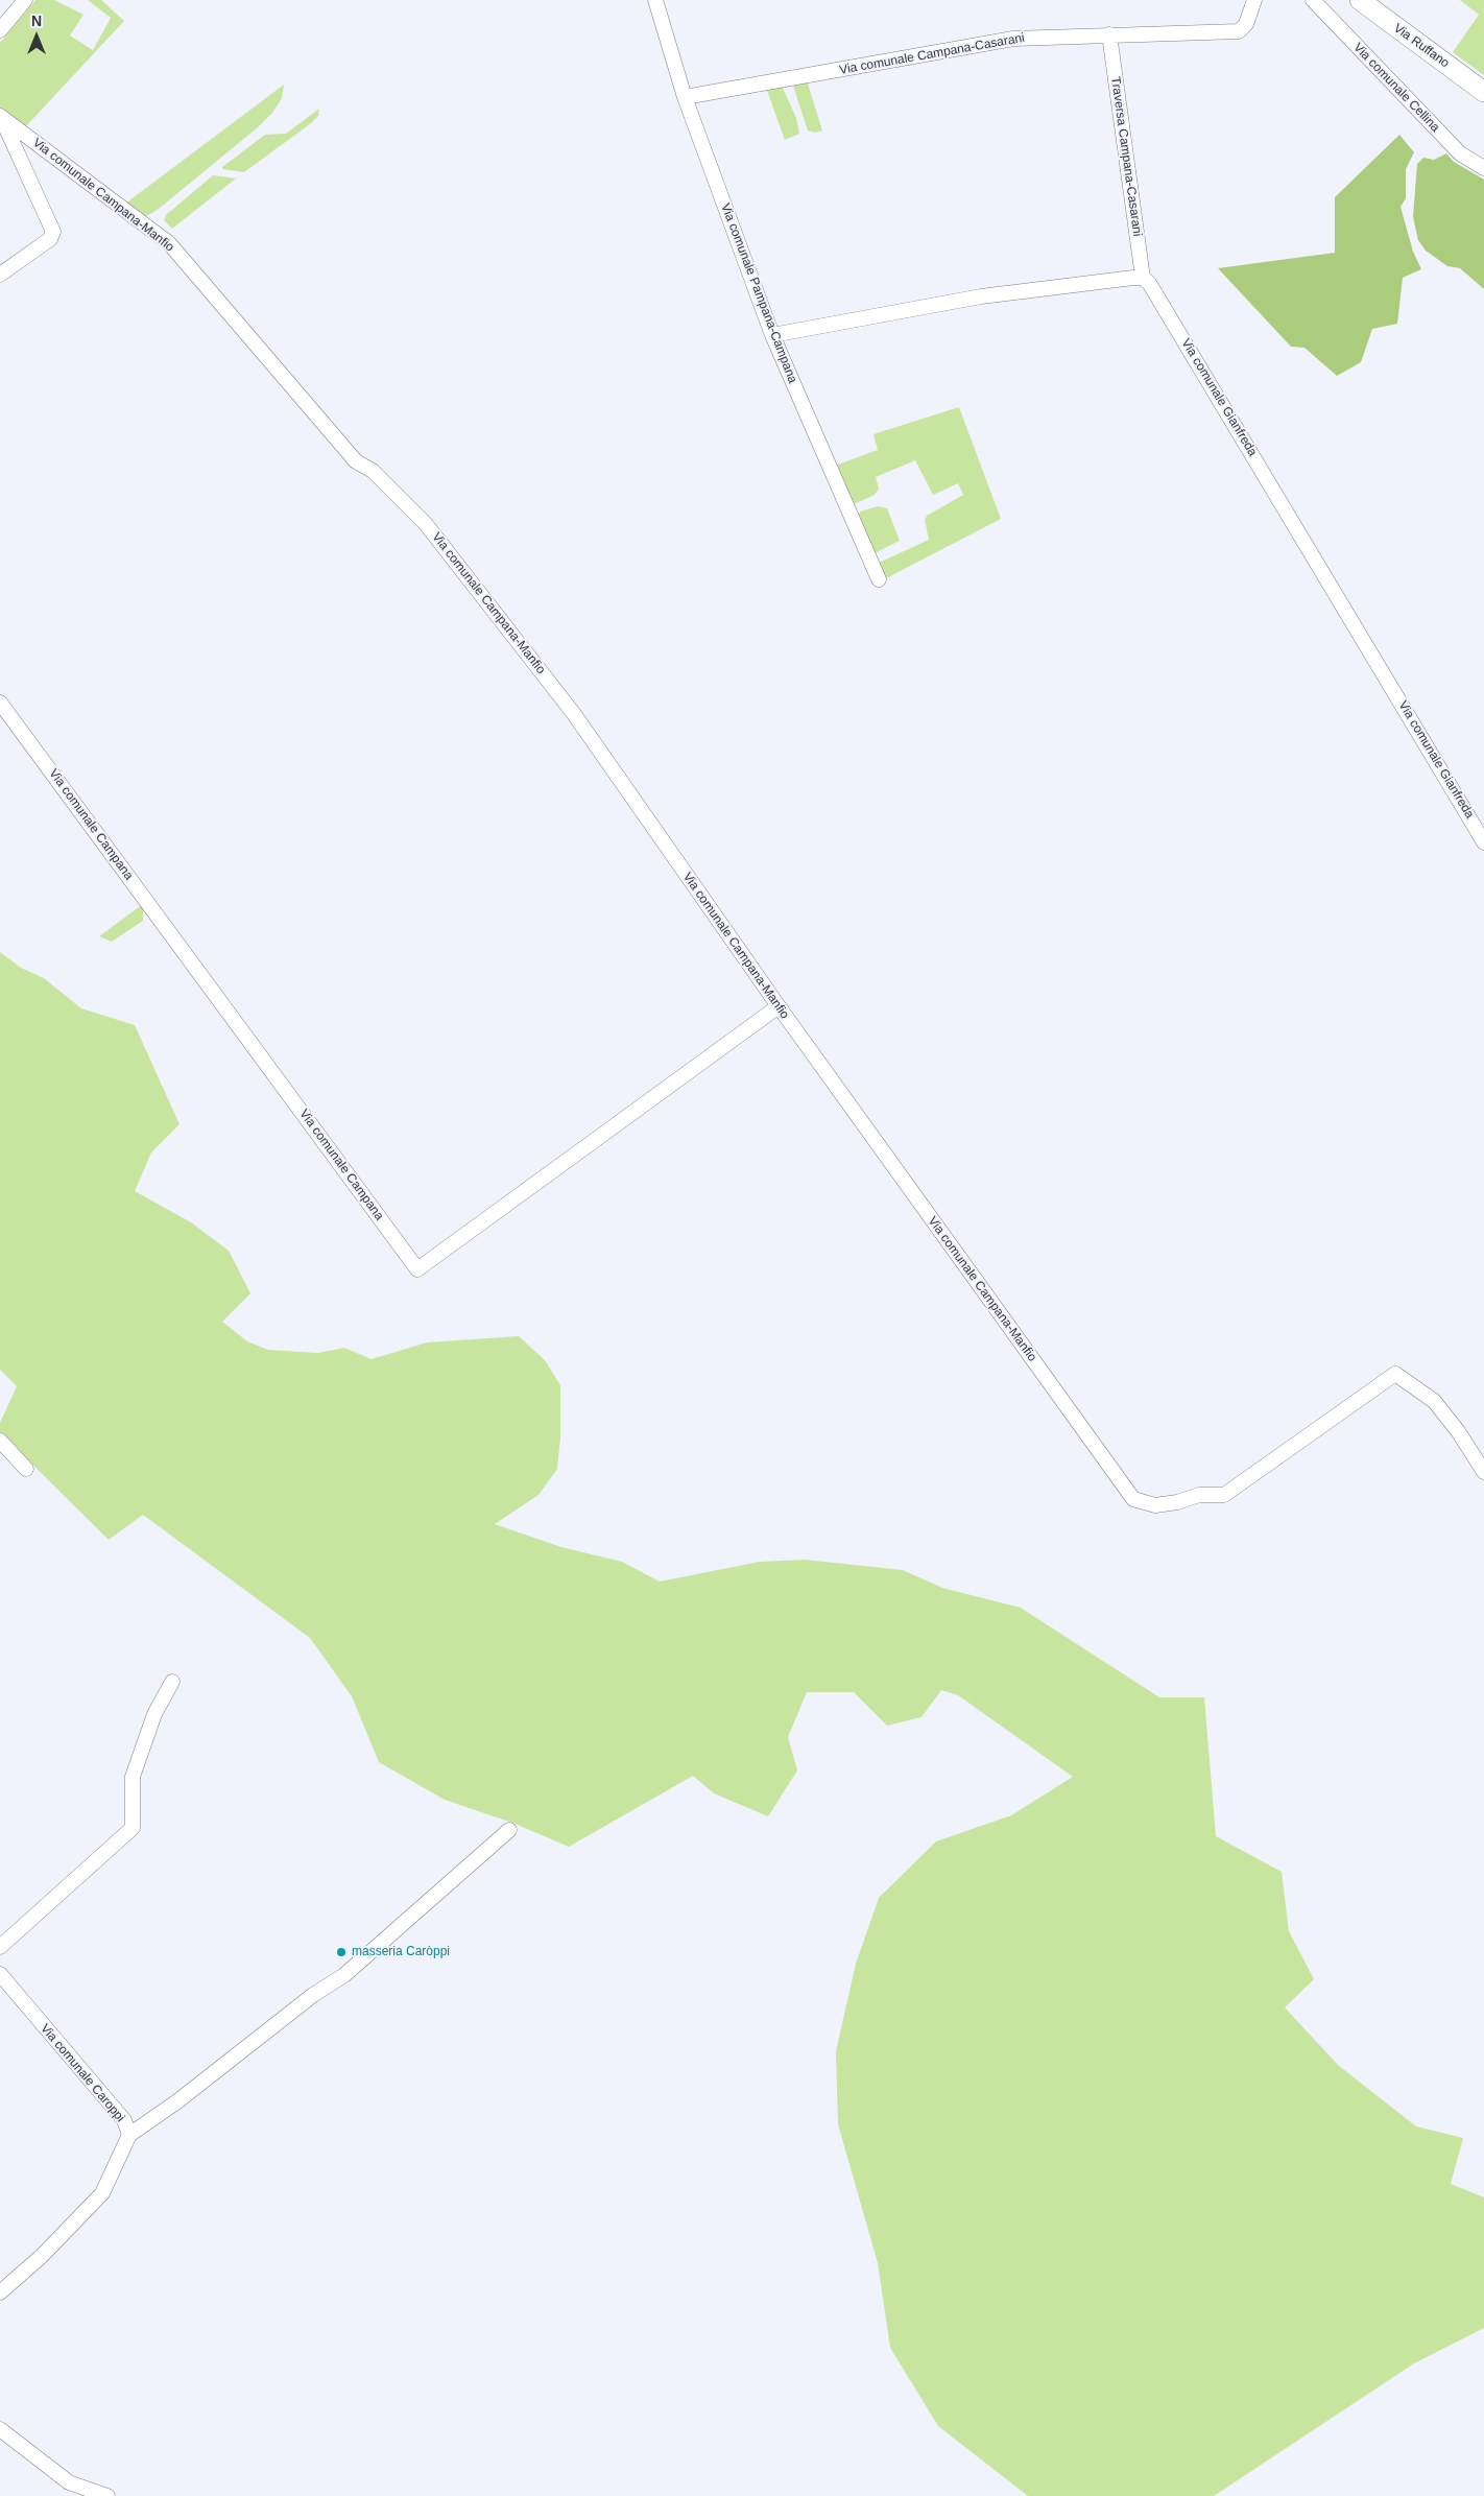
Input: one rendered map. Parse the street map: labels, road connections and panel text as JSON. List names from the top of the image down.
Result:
{
  "streets": {
    "street": [
      "Via Ruffano",
      "Via comunale Campana-Casarani",
      "Via comunale Cellina",
      "Traversa Campana-Casarani",
      "Via comunale Campana-Manfio",
      "Via comunale Pampana-Campana",
      "Via comunale Gianfreda",
      "Via comunale Campana",
      "Via comunale Caroppi"
    ]
  },
  "crossings": [
    ["Via comunale Campana-Casarani", "Traversa Campana-Casarani"],
    ["Via comunale Campana-Casarani", "Via comunale Pampana-Campana"],
    ["Traversa Campana-Casarani", "Via comunale Gianfreda"],
    ["Via comunale Campana-Manfio", "Via comunale Campana"]
  ],
  "places": ["masseria Caròppi"],
  "north": "top"
}
